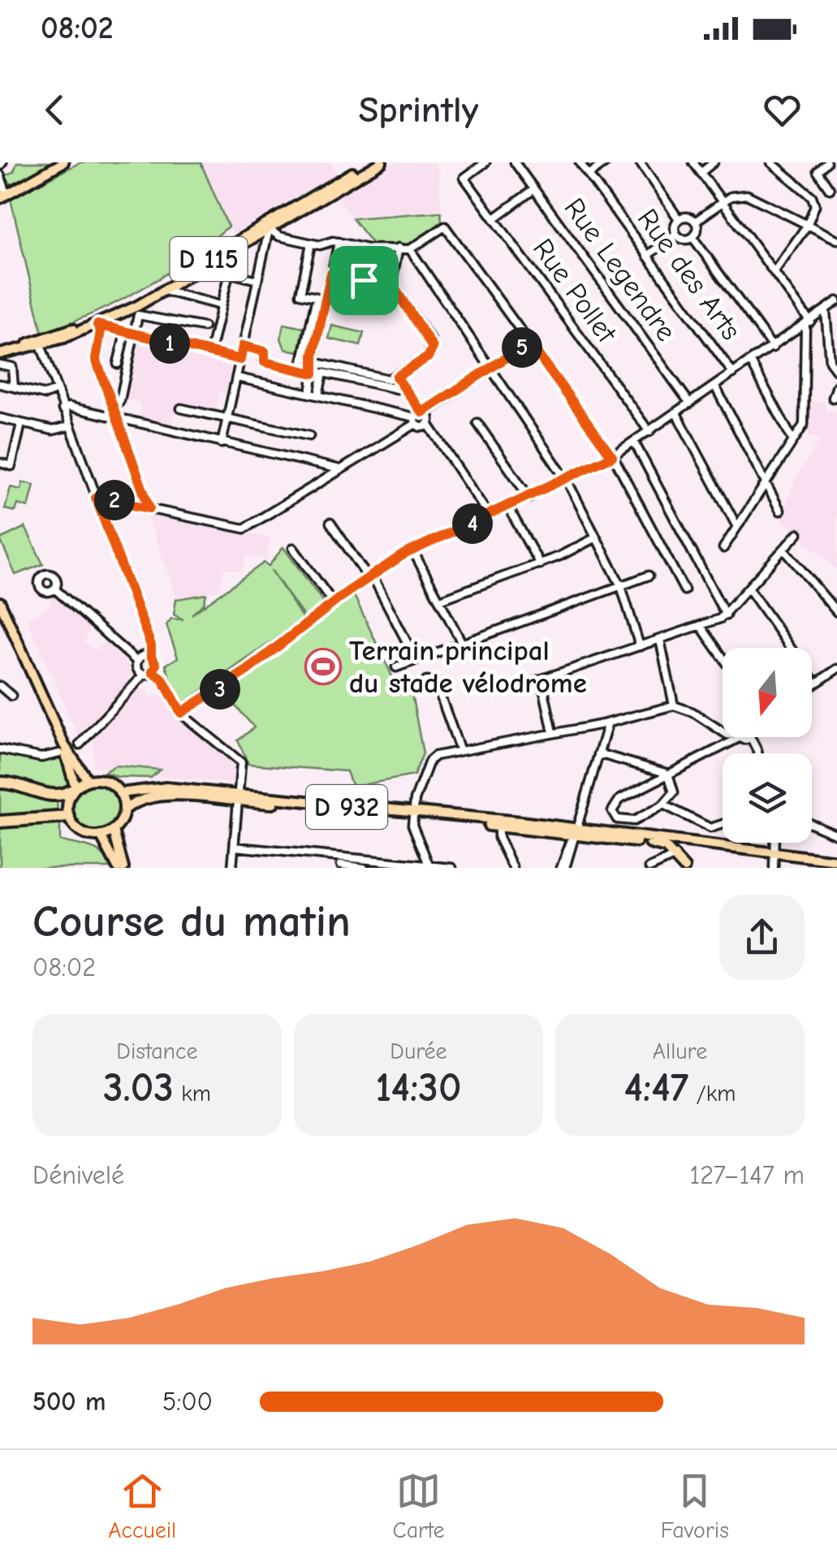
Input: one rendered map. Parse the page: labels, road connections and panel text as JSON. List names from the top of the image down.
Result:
{
  "streets": {
    "main road": ["D 115", "D 932"],
    "street": ["Rue Legendre", "Rue des Arts", "Rue Pollet"]
  },
  "places": {
    "sports": ["Terrain principal du stade vélodrome"]
  },
  "north": "bottom",
  "page": {
    "status": "08:02",
    "header": "Sprintly",
    "pins": [
      "1",
      "5",
      "2",
      "4",
      "3"
    ],
    "heading": ["Course du matin", "08:02"],
    "stats": [
      ["Distance", "3.03 km"],
      ["Durée", "14:30"],
      ["Allure", "4:47 /km"]
    ],
    "chart": ["Dénivelé", "127–147 m"],
    "list": [
      {
        "name": "500 m",
        "note": "5:00"
      }
    ],
    "tabs": ["Accueil", "Carte", "Favoris"]
  }
}
